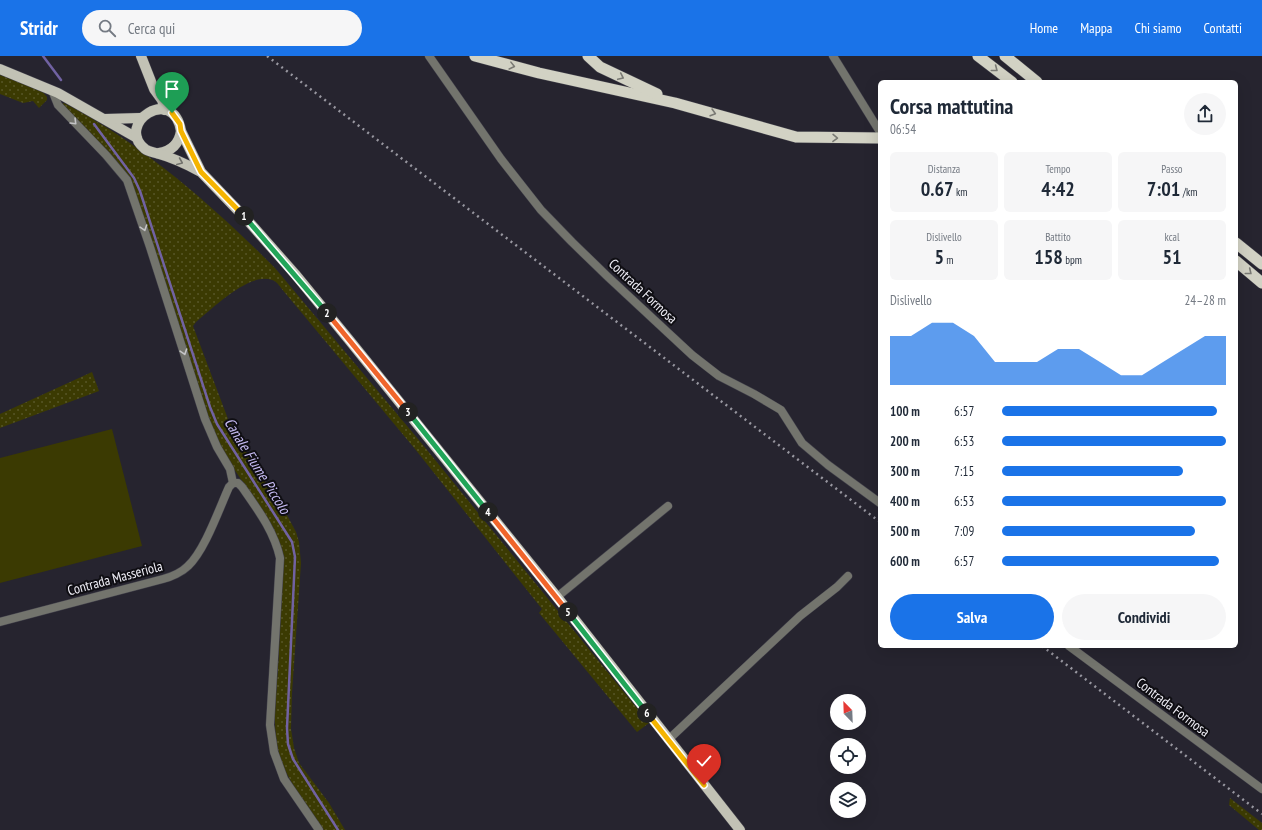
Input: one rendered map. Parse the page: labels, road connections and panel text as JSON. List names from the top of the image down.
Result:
{
  "streets": {
    "street": ["Contrada Formosa", "Contrada Masseriola"]
  },
  "water": ["Canale Fiume Piccolo"],
  "north": "top left",
  "page": {
    "header": "Stridr",
    "search": "Cerca qui",
    "nav": [
      "Home",
      "Mappa",
      "Chi siamo",
      "Contatti"
    ],
    "heading": ["Corsa mattutina", "06:54"],
    "stats": [
      ["Distanza", "0.67 km"],
      ["Tempo", "4:42"],
      ["Passo", "7:01 /km"],
      ["Dislivello", "5 m"],
      ["Battito", "158 bpm"],
      ["kcal", "51"]
    ],
    "pins": [
      "1",
      "2",
      "3",
      "4",
      "5",
      "6"
    ],
    "chart": ["Dislivello", "24–28 m"],
    "list": [
      {
        "name": "100 m",
        "note": "6:57"
      },
      {
        "name": "200 m",
        "note": "6:53"
      },
      {
        "name": "300 m",
        "note": "7:15"
      },
      {
        "name": "400 m",
        "note": "6:53"
      },
      {
        "name": "500 m",
        "note": "7:09"
      },
      {
        "name": "600 m",
        "note": "6:57"
      }
    ],
    "buttons": ["Salva", "Condividi"]
  }
}
